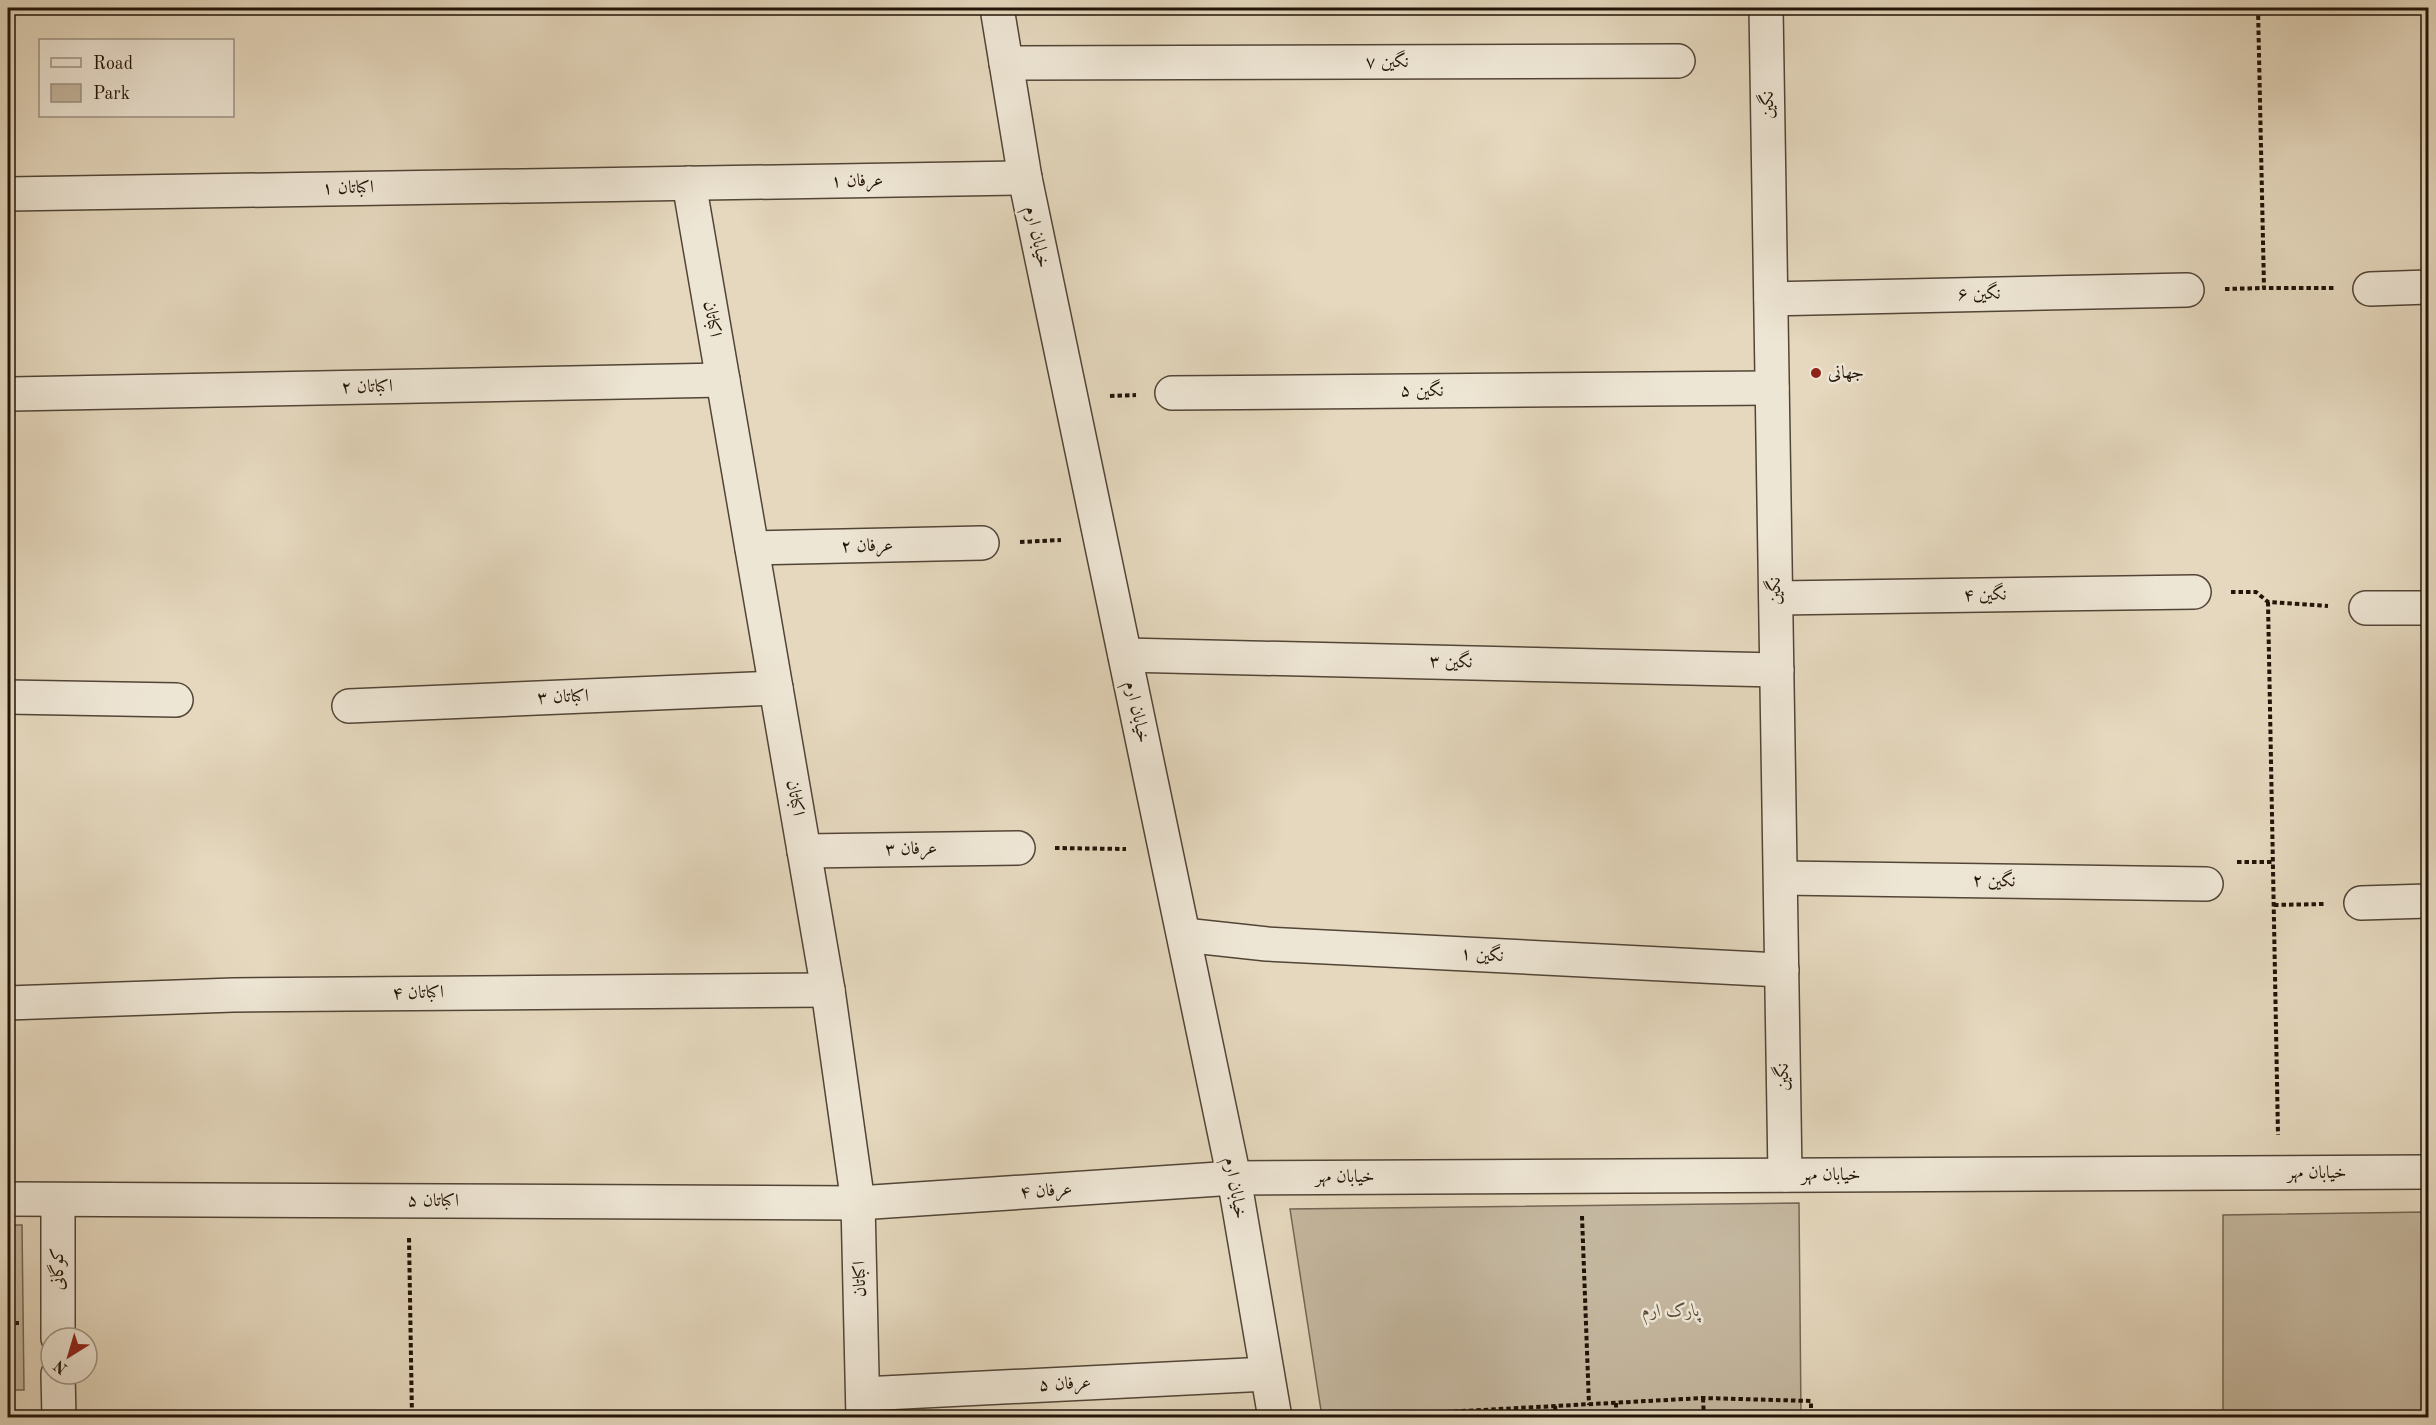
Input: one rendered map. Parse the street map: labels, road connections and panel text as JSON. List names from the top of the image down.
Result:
{
  "streets": {
    "street": [
      "نگین ۷",
      "نگین",
      "عرفان ۱",
      "اکباتان ۱",
      "خیابان ارم",
      "نگین ۶",
      "اکباتان",
      "اکباتان ۲",
      "نگین ۵",
      "عرفان ۲",
      "نگین ۴",
      "نگین ۳",
      "اکباتان ۳",
      "عرفان ۳",
      "نگین ۲",
      "نگین ۱",
      "اکباتان ۴",
      "خیابان مهر",
      "عرفان ۴",
      "اکباتان ۵",
      "کوگانی",
      "عرفان ۵"
    ]
  },
  "crossings": [
    ["نگین ۷", "خیابان ارم"],
    ["نگین", "نگین ۶"],
    ["نگین", "نگین ۵"],
    ["نگین", "نگین ۴"],
    ["نگین", "نگین ۳"],
    ["نگین", "نگین ۲"],
    ["نگین", "نگین ۱"],
    ["نگین", "خیابان مهر"],
    ["عرفان ۱", "اکباتان ۱"],
    ["عرفان ۱", "خیابان ارم"],
    ["عرفان ۱", "اکباتان"],
    ["اکباتان ۱", "اکباتان"],
    ["خیابان ارم", "نگین ۳"],
    ["خیابان ارم", "نگین ۱"],
    ["خیابان ارم", "خیابان مهر"],
    ["خیابان ارم", "عرفان ۴"],
    ["خیابان ارم", "عرفان ۵"],
    ["اکباتان", "اکباتان ۲"],
    ["اکباتان", "عرفان ۲"],
    ["اکباتان", "اکباتان ۳"],
    ["اکباتان", "عرفان ۳"],
    ["اکباتان", "اکباتان ۴"],
    ["اکباتان", "عرفان ۴"],
    ["اکباتان", "اکباتان ۵"],
    ["اکباتان", "عرفان ۵"],
    ["خیابان مهر", "عرفان ۴"],
    ["عرفان ۴", "اکباتان ۵"],
    ["اکباتان ۵", "کوگانی"]
  ],
  "parks": ["پارک ارم"],
  "places": ["جهانی"],
  "legend": ["Road", "Park"],
  "north": "bottom left"
}
